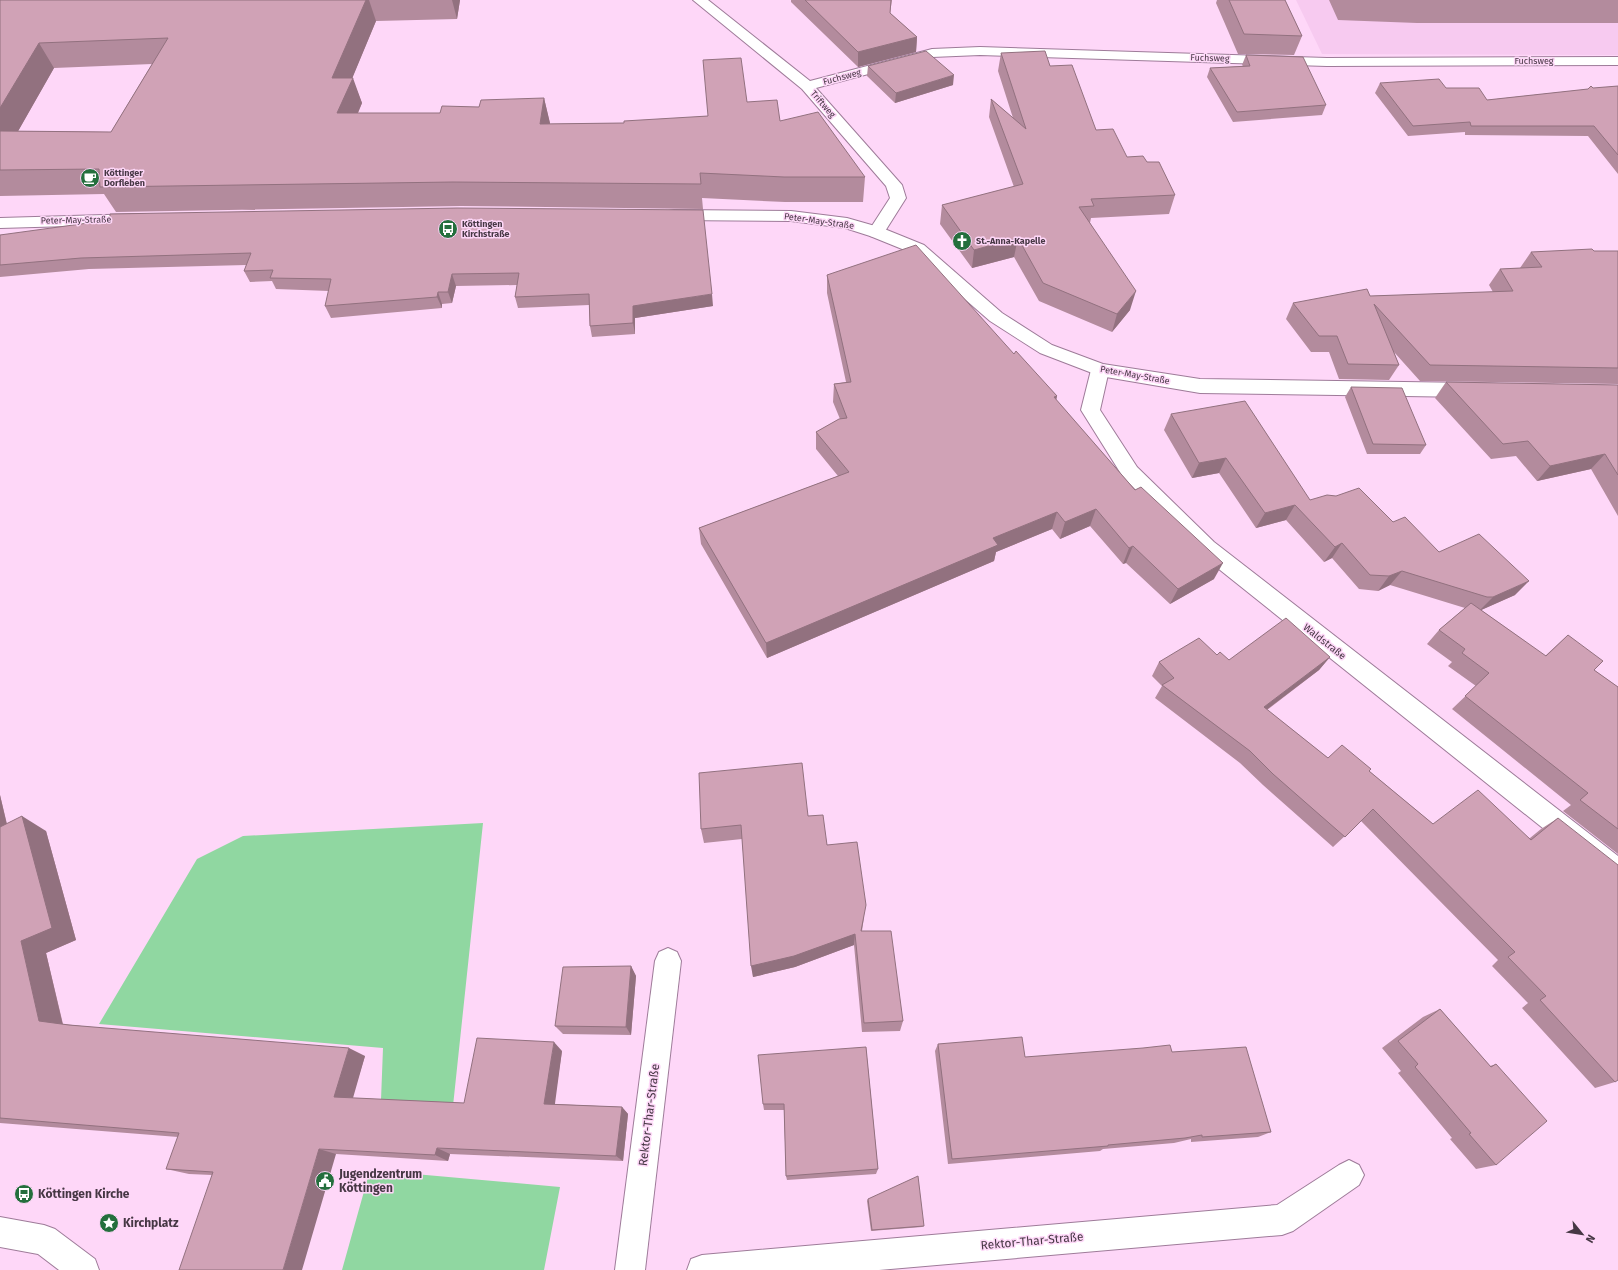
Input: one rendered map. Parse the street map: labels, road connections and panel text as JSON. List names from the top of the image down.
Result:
{
  "streets": {
    "street": [
      "Fuchsweg",
      "Triftweg",
      "Peter-May-Straße",
      "Waldstraße",
      "Rektor-Thar-Straße"
    ]
  },
  "crossings": [
    ["Fuchsweg", "Triftweg"],
    ["Triftweg", "Peter-May-Straße"],
    ["Peter-May-Straße", "Waldstraße"]
  ],
  "places": {
    "cafe": ["Köttinger Dorfleben"],
    "bus stop": ["Köttingen Kirchstraße", "Köttingen Kirche"],
    "church": ["St.-Anna-Kapelle"],
    "public building": ["Jugendzentrum Köttingen"],
    "place": ["Kirchplatz"]
  },
  "north": "bottom right"
}
